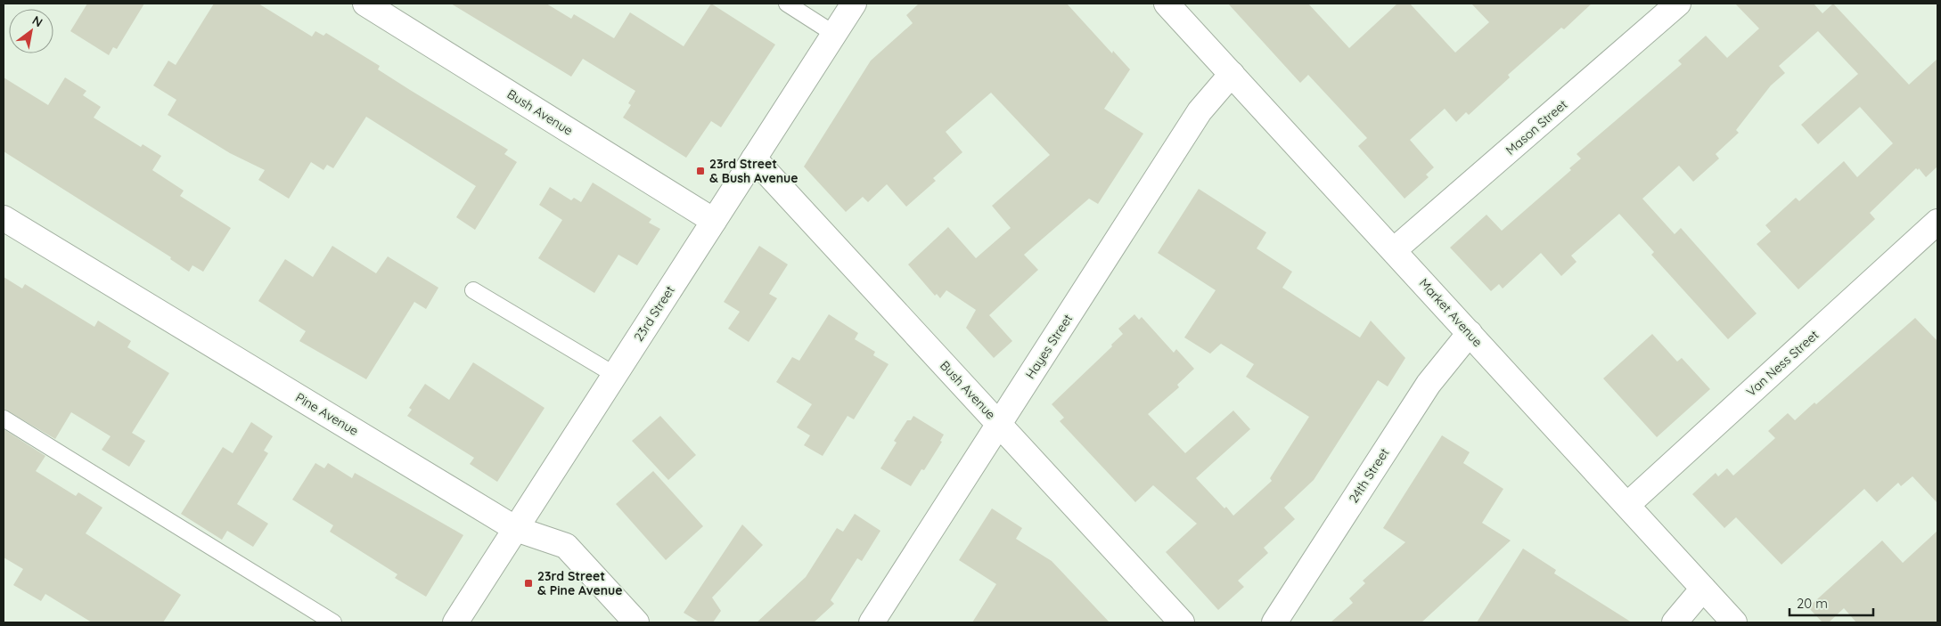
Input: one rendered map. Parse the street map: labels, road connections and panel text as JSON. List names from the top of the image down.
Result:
{
  "streets": {
    "street": [
      "Bush Avenue",
      "Mason Street",
      "Market Avenue",
      "23rd Street",
      "Hayes Street",
      "Van Ness Street",
      "Pine Avenue",
      "24th Street"
    ]
  },
  "crossings": [
    ["Bush Avenue", "23rd Street"],
    ["Bush Avenue", "Hayes Street"],
    ["Mason Street", "Market Avenue"],
    ["Market Avenue", "Hayes Street"],
    ["Market Avenue", "Van Ness Street"],
    ["Market Avenue", "24th Street"],
    ["23rd Street", "Pine Avenue"]
  ],
  "places": {
    "transit": ["23rd Street & Bush Avenue", "23rd Street & Pine Avenue"]
  },
  "scale_bar": "20 m",
  "north": "top right"
}
